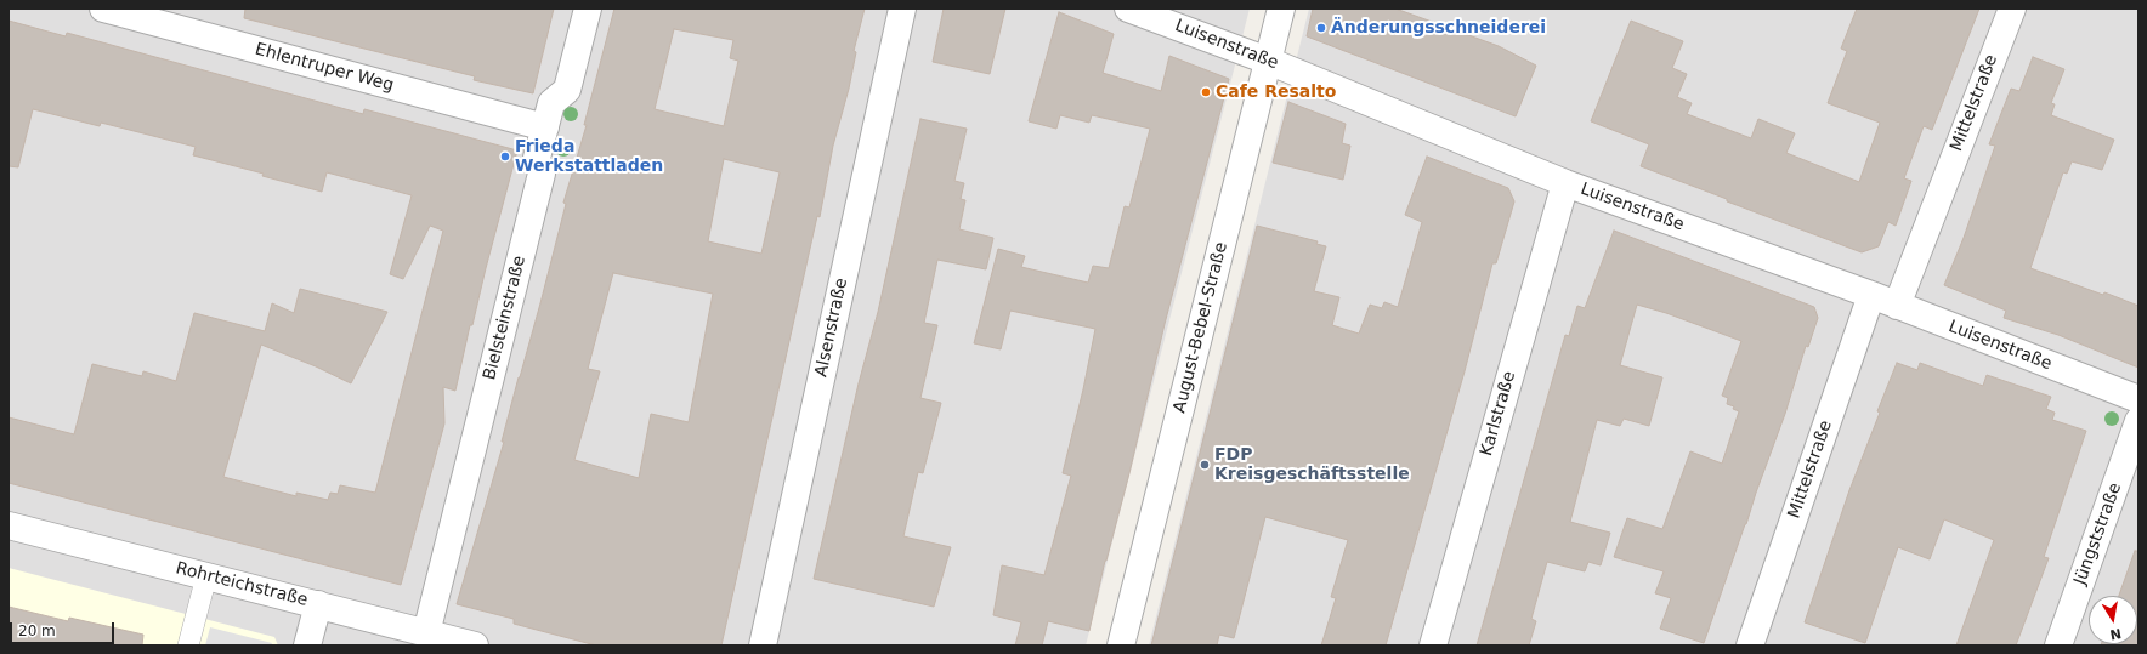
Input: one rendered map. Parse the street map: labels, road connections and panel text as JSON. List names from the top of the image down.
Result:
{
  "streets": {
    "street": [
      "Luisenstraße",
      "Ehlentruper Weg",
      "Mittelstraße",
      "Bielsteinstraße",
      "Alsenstraße",
      "August-Bebel-Straße",
      "Karlstraße",
      "Jüngststraße",
      "Rohrteichstraße"
    ]
  },
  "crossings": [
    ["Luisenstraße", "Mittelstraße"],
    ["Luisenstraße", "August-Bebel-Straße"],
    ["Luisenstraße", "Karlstraße"],
    ["Ehlentruper Weg", "Bielsteinstraße"],
    ["Bielsteinstraße", "Rohrteichstraße"]
  ],
  "places": [
    "Änderungsschneiderei",
    "Cafe Resalto",
    "Frieda Werkstattladen",
    "FDP Kreisgeschäftsstelle"
  ],
  "scale_bar": "20 m",
  "north": "bottom"
}
